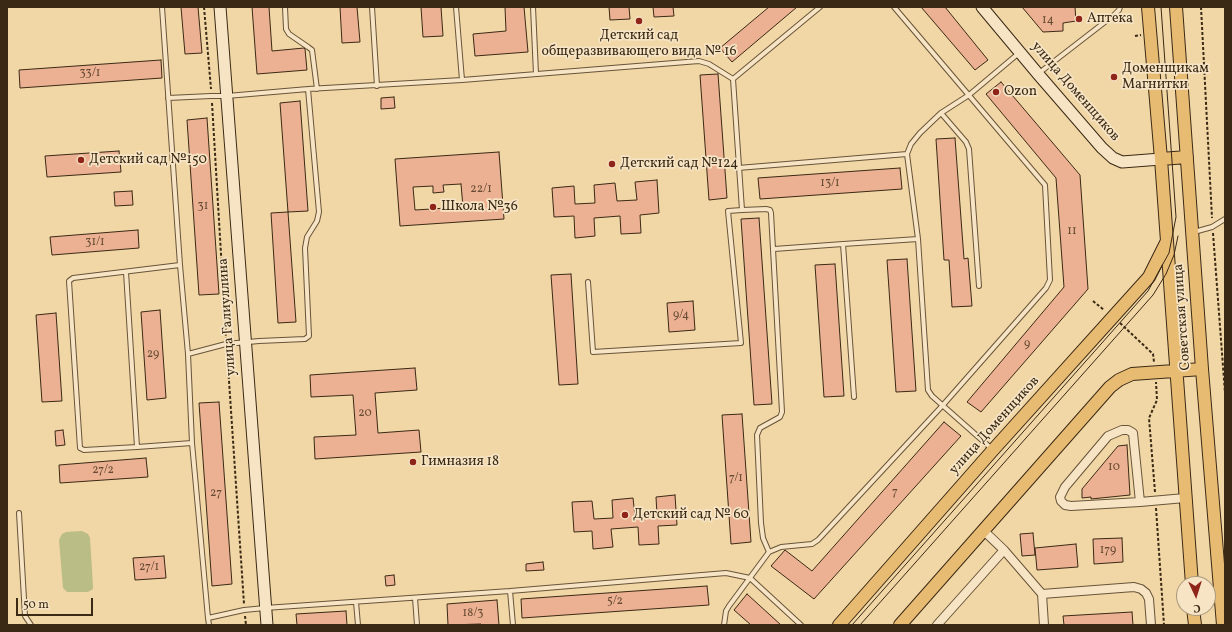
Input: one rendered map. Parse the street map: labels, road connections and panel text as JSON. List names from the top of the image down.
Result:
{
  "streets": {
    "main road": ["улица Доменщиков", "Советская улица"],
    "street": ["улица Галиуллина"]
  },
  "crossings": [
    ["улица Доменщиков", "Советская улица"]
  ],
  "places": [
    "Аптека",
    "Детский сад общеразвивающего вида № 16",
    "Доменщикам Магнитки",
    "Ozon",
    "Детский сад №150",
    "Детский сад №124",
    "Школа №36",
    "Гимназия 18",
    "Детский сад № 60"
  ],
  "house_numbers": [
    "14",
    "33/1",
    "13/1",
    "22/1",
    "31",
    "11",
    "31/1",
    "9/4",
    "9",
    "29",
    "20",
    "10",
    "27/2",
    "7/1",
    "7",
    "27",
    "179",
    "27/1",
    "5/2",
    "18/3"
  ],
  "scale_bar": "50 m",
  "north": "bottom"
}
